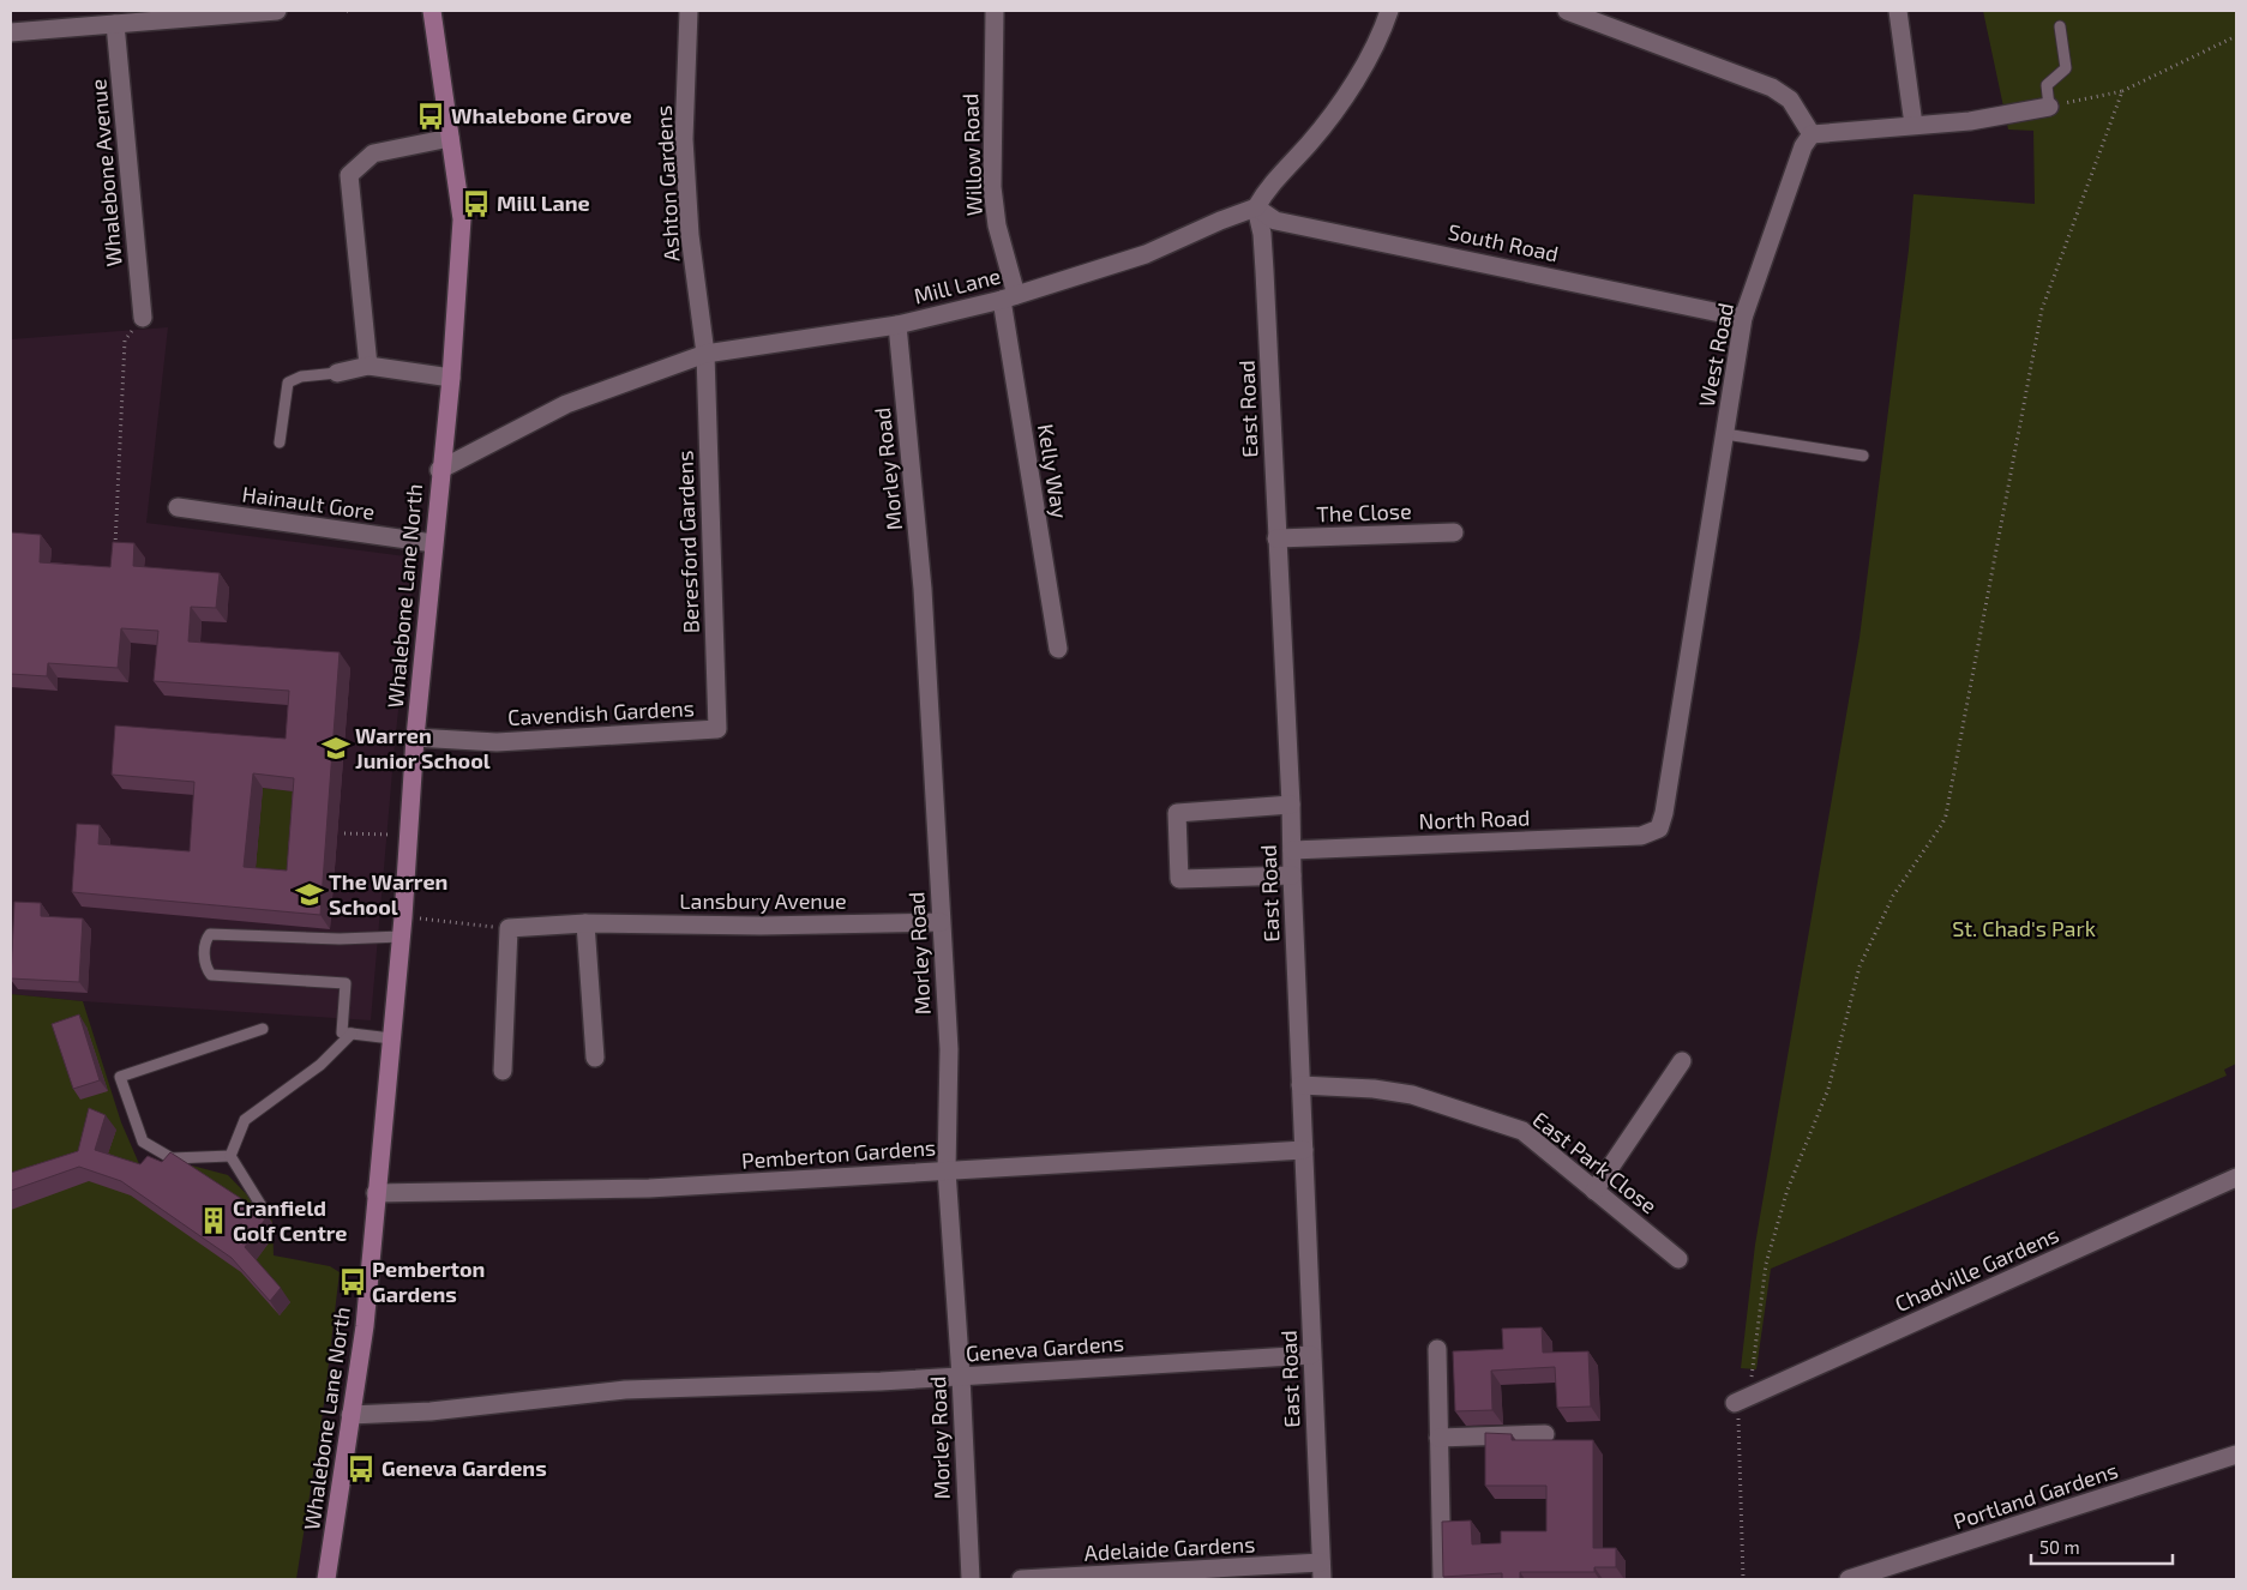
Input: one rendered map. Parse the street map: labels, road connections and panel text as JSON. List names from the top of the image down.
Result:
{
  "streets": {
    "main road": ["Whalebone Lane North"],
    "street": [
      "Willow Road",
      "Whalebone Avenue",
      "Ashton Gardens",
      "South Road",
      "Mill Lane",
      "West Road",
      "East Road",
      "Morley Road",
      "Kelly Way",
      "Hainault Gore",
      "The Close",
      "Beresford Gardens",
      "Cavendish Gardens",
      "North Road",
      "Lansbury Avenue",
      "Pemberton Gardens",
      "East Park Close",
      "Chadville Gardens",
      "Geneva Gardens",
      "Portland Gardens",
      "Adelaide Gardens"
    ]
  },
  "crossings": [
    ["Willow Road", "Mill Lane"],
    ["Willow Road", "Kelly Way"],
    ["Ashton Gardens", "Mill Lane"],
    ["Ashton Gardens", "Beresford Gardens"],
    ["South Road", "Mill Lane"],
    ["South Road", "West Road"],
    ["South Road", "East Road"],
    ["Mill Lane", "East Road"],
    ["Mill Lane", "Morley Road"],
    ["Mill Lane", "Kelly Way"],
    ["Mill Lane", "Beresford Gardens"],
    ["Mill Lane", "Whalebone Lane North"],
    ["West Road", "North Road"],
    ["East Road", "The Close"],
    ["East Road", "North Road"],
    ["East Road", "Pemberton Gardens"],
    ["East Road", "East Park Close"],
    ["East Road", "Geneva Gardens"],
    ["East Road", "Adelaide Gardens"],
    ["Morley Road", "Lansbury Avenue"],
    ["Morley Road", "Pemberton Gardens"],
    ["Morley Road", "Geneva Gardens"],
    ["Hainault Gore", "Whalebone Lane North"],
    ["Beresford Gardens", "Cavendish Gardens"],
    ["Whalebone Lane North", "Cavendish Gardens"],
    ["Whalebone Lane North", "Pemberton Gardens"],
    ["Whalebone Lane North", "Geneva Gardens"]
  ],
  "parks": ["St. Chad's Park"],
  "places": {
    "bus stop": [
      "Whalebone Grove",
      "Mill Lane",
      "Pemberton Gardens",
      "Geneva Gardens"
    ],
    "school or university": ["Warren Junior School", "The Warren School"],
    "building": ["Cranfield Golf Centre"]
  },
  "scale_bar": "50 m"
}
